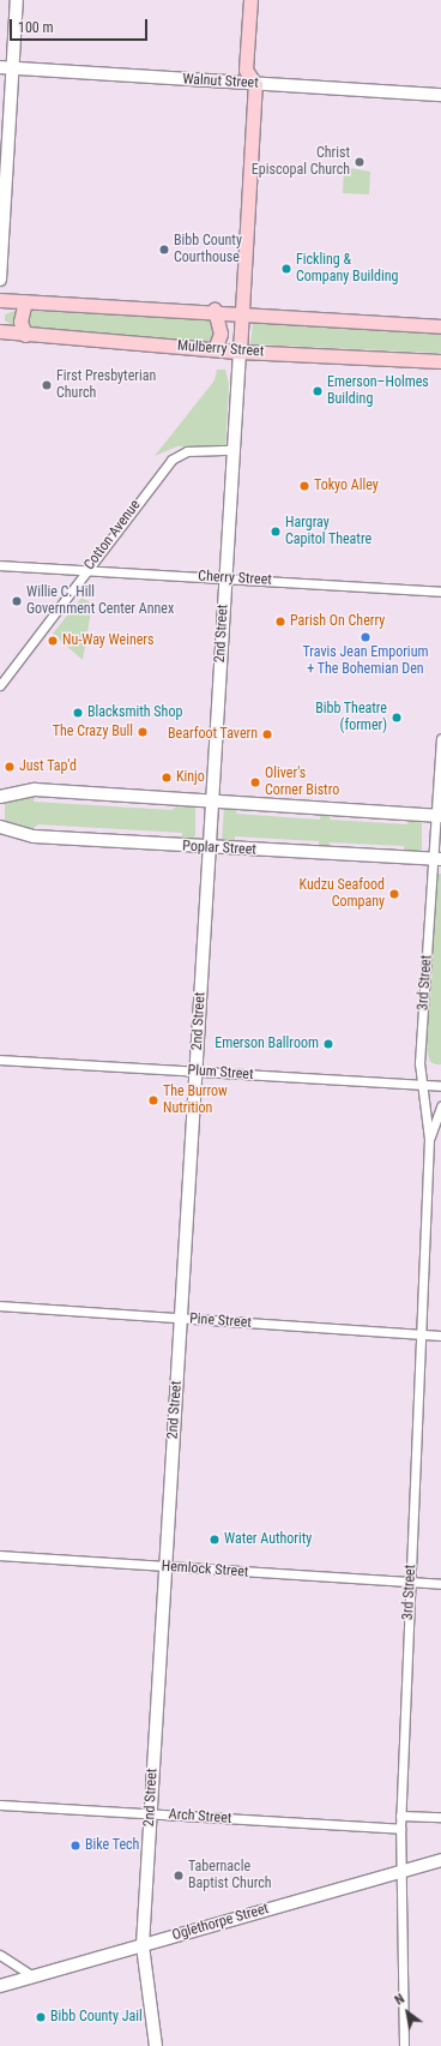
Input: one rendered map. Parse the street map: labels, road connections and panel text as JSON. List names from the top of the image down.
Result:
{
  "streets": {
    "main road": ["Mulberry Street", "2nd Street"],
    "street": [
      "Walnut Street",
      "Cotton Avenue",
      "Cherry Street",
      "Poplar Street",
      "3rd Street",
      "Plum Street",
      "Pine Street",
      "Hemlock Street",
      "Arch Street",
      "Oglethorpe Street"
    ]
  },
  "crossings": [
    ["Walnut Street", "2nd Street"],
    ["Mulberry Street", "2nd Street"],
    ["Cotton Avenue", "Cherry Street"],
    ["Cotton Avenue", "2nd Street"],
    ["Cherry Street", "2nd Street"],
    ["2nd Street", "Poplar Street"],
    ["2nd Street", "Plum Street"],
    ["2nd Street", "Pine Street"],
    ["2nd Street", "Hemlock Street"],
    ["2nd Street", "Arch Street"],
    ["2nd Street", "Oglethorpe Street"],
    ["Poplar Street", "3rd Street"],
    ["3rd Street", "Plum Street"],
    ["3rd Street", "Pine Street"],
    ["3rd Street", "Hemlock Street"],
    ["3rd Street", "Arch Street"],
    ["3rd Street", "Oglethorpe Street"]
  ],
  "places": [
    "Christ Episcopal Church",
    "Bibb County Courthouse",
    "Fickling & Company Building",
    "First Presbyterian Church",
    "Emerson–Holmes Building",
    "Tokyo Alley",
    "Hargray Capitol Theatre",
    "Willie C. Hill Government Center Annex",
    "Parish On Cherry",
    "Travis Jean Emporium + The Bohemian Den",
    "Nu-Way Weiners",
    "Blacksmith Shop",
    "Bibb Theatre (former)",
    "The Crazy Bull",
    "Bearfoot Tavern",
    "Just Tap'd",
    "Kinjo",
    "Oliver's Corner Bistro",
    "Kudzu Seafood Company",
    "Emerson Ballroom",
    "The Burrow Nutrition",
    "Water Authority",
    "Bike Tech",
    "Tabernacle Baptist Church",
    "Bibb County Jail"
  ],
  "scale_bar": "100 m",
  "north": "top left"
}
